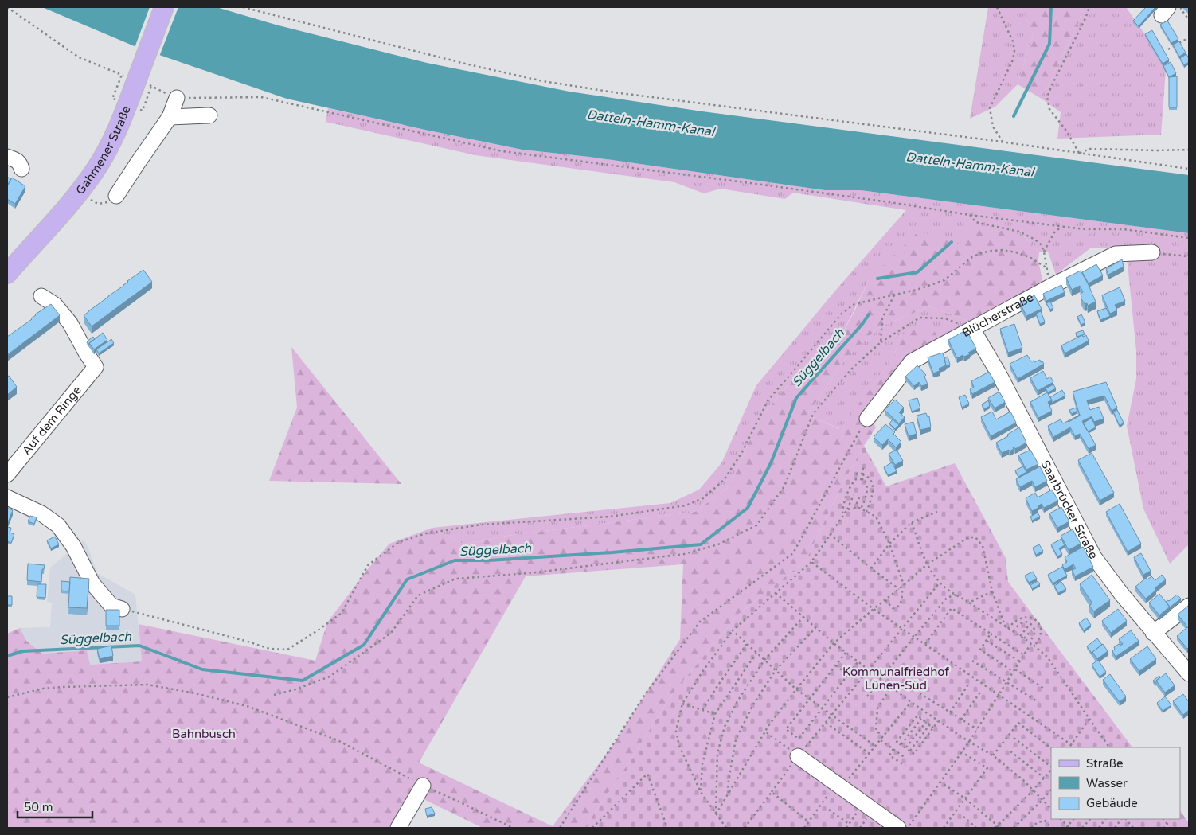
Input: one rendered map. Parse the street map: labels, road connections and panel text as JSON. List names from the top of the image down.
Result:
{
  "streets": {
    "main road": ["Gahmener Straße"],
    "street": ["Blücherstraße", "Auf dem Ringe", "Saarbrücker Straße"]
  },
  "crossings": [
    ["Blücherstraße", "Saarbrücker Straße"]
  ],
  "water": ["Datteln-Hamm-Kanal", "Süggelbach"],
  "parks": ["Kommunalfriedhof Lünen-Süd", "Bahnbusch"],
  "legend": ["Straße", "Wasser", "Gebäude"],
  "scale_bar": "50 m"
}
